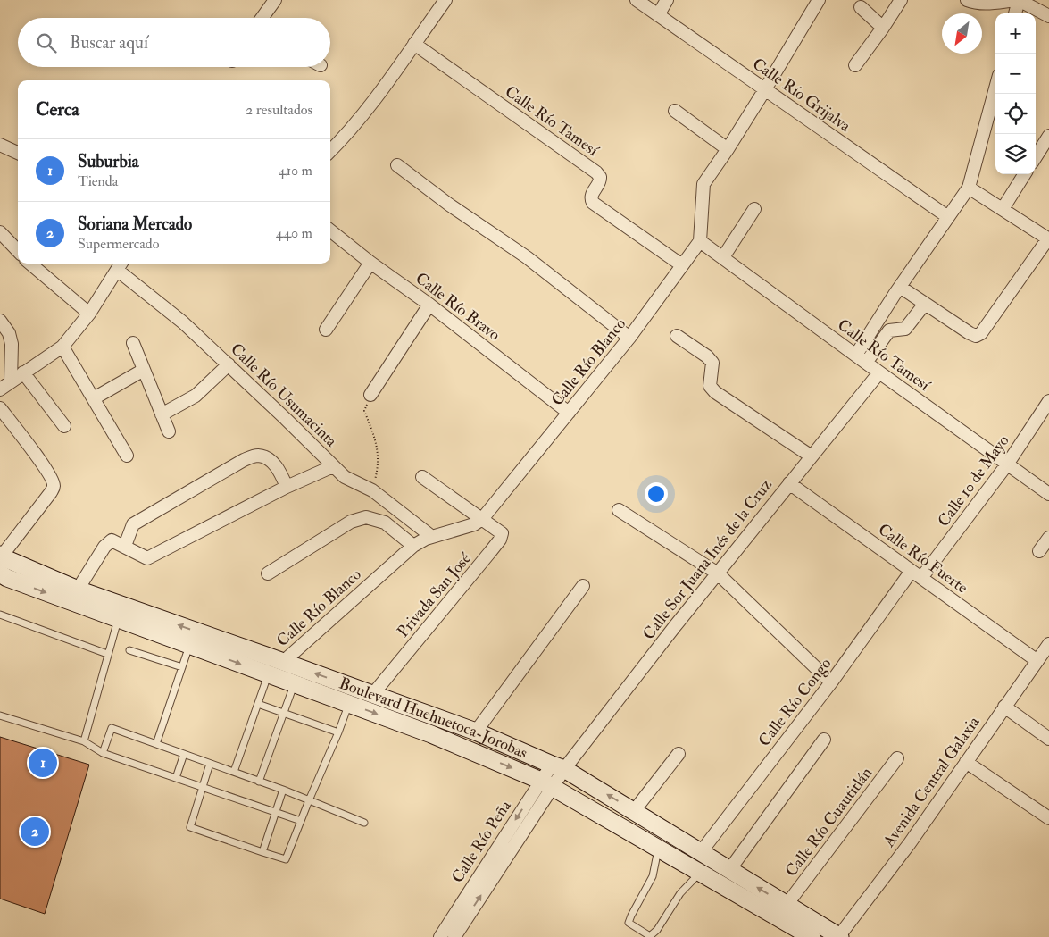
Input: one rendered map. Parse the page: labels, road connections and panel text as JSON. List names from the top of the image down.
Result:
{
  "streets": {
    "main road": ["Boulevard Huehuetoca-Jorobas"],
    "street": [
      "Calle Río Grijalva",
      "Calle Río Tamesí",
      "Calle Río Bravo",
      "Calle Río Blanco",
      "Calle Río Usumacinta",
      "Calle 10 de Mayo",
      "Calle Río Fuerte",
      "Calle Sor Juana Inés de la Cruz",
      "Privada San José",
      "Calle Río Congo",
      "Avenida Central Galaxia",
      "Calle Río Cuautitlán",
      "Calle Río Peña"
    ]
  },
  "crossings": [
    ["Calle Río Tamesí", "Calle Río Blanco"],
    ["Calle Río Tamesí", "Calle 10 de Mayo"],
    ["Calle Río Tamesí", "Calle Sor Juana Inés de la Cruz"],
    ["Calle Río Bravo", "Calle Río Blanco"],
    ["Calle Río Blanco", "Calle Río Usumacinta"],
    ["Calle Río Blanco", "Privada San José"],
    ["Calle Río Blanco", "Boulevard Huehuetoca-Jorobas"],
    ["Calle 10 de Mayo", "Calle Río Fuerte"],
    ["Calle 10 de Mayo", "Calle Río Congo"],
    ["Calle Río Fuerte", "Calle Sor Juana Inés de la Cruz"],
    ["Calle Río Fuerte", "Calle Río Congo"],
    ["Calle Río Fuerte", "Avenida Central Galaxia"],
    ["Calle Sor Juana Inés de la Cruz", "Boulevard Huehuetoca-Jorobas"],
    ["Calle Sor Juana Inés de la Cruz", "Calle Río Peña"],
    ["Privada San José", "Boulevard Huehuetoca-Jorobas"],
    ["Calle Río Congo", "Boulevard Huehuetoca-Jorobas"],
    ["Boulevard Huehuetoca-Jorobas", "Avenida Central Galaxia"],
    ["Boulevard Huehuetoca-Jorobas", "Calle Río Cuautitlán"],
    ["Boulevard Huehuetoca-Jorobas", "Calle Río Peña"]
  ],
  "north": "bottom left",
  "page": {
    "map_buttons": ["+", "−"],
    "search": "Buscar aquí",
    "heading": ["Cerca", "2 resultados"],
    "list": [
      {
        "mark": "1",
        "name": "Suburbia",
        "note": "Tienda",
        "value": "410 m"
      },
      {
        "mark": "2",
        "name": "Soriana Mercado",
        "note": "Supermercado",
        "value": "440 m"
      }
    ],
    "pins": ["1", "2"]
  }
}
